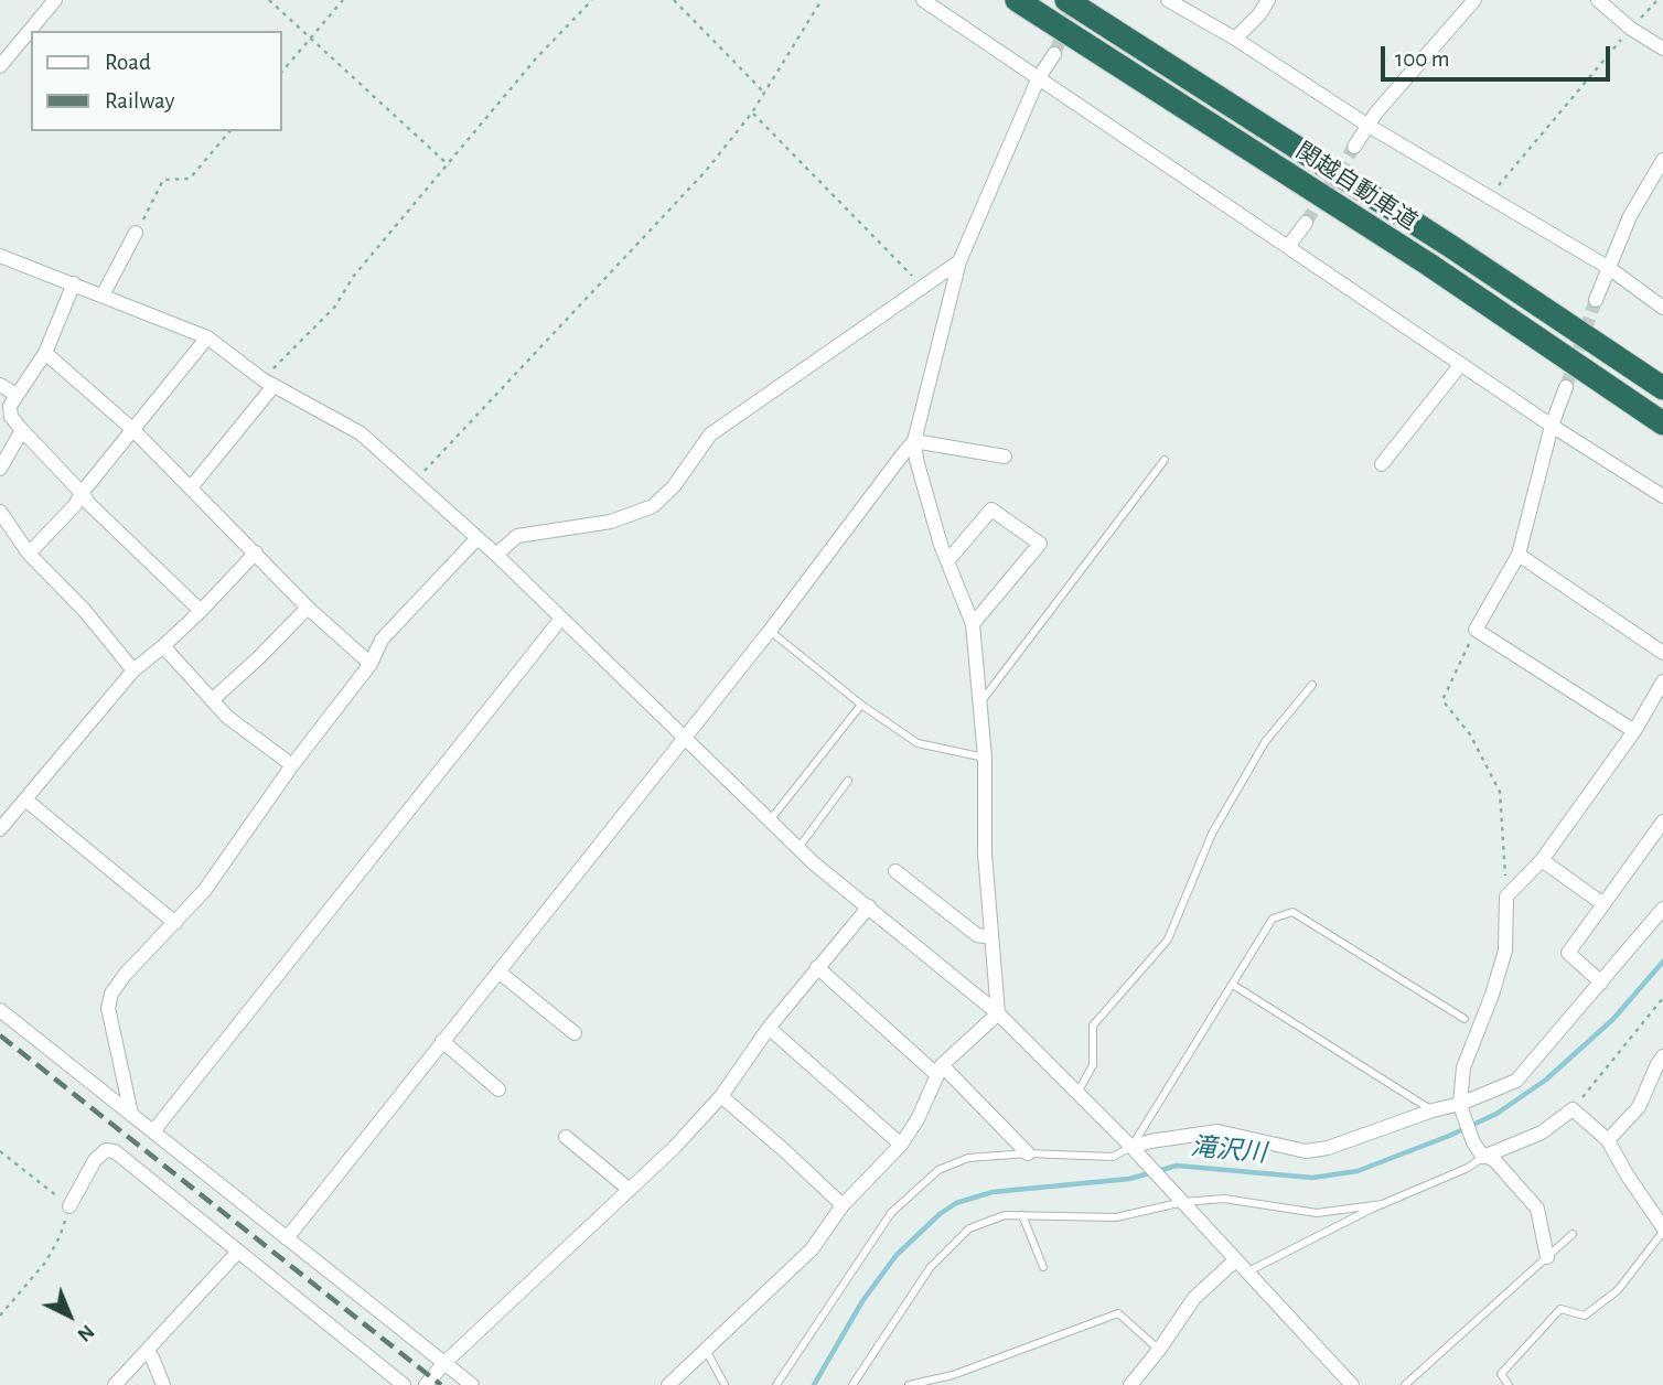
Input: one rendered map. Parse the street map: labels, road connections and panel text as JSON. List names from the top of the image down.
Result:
{
  "streets": {
    "highway": ["関越自動車道"]
  },
  "water": ["滝沢川"],
  "legend": ["Road", "Railway"],
  "scale_bar": "100 m",
  "north": "bottom right"
}
